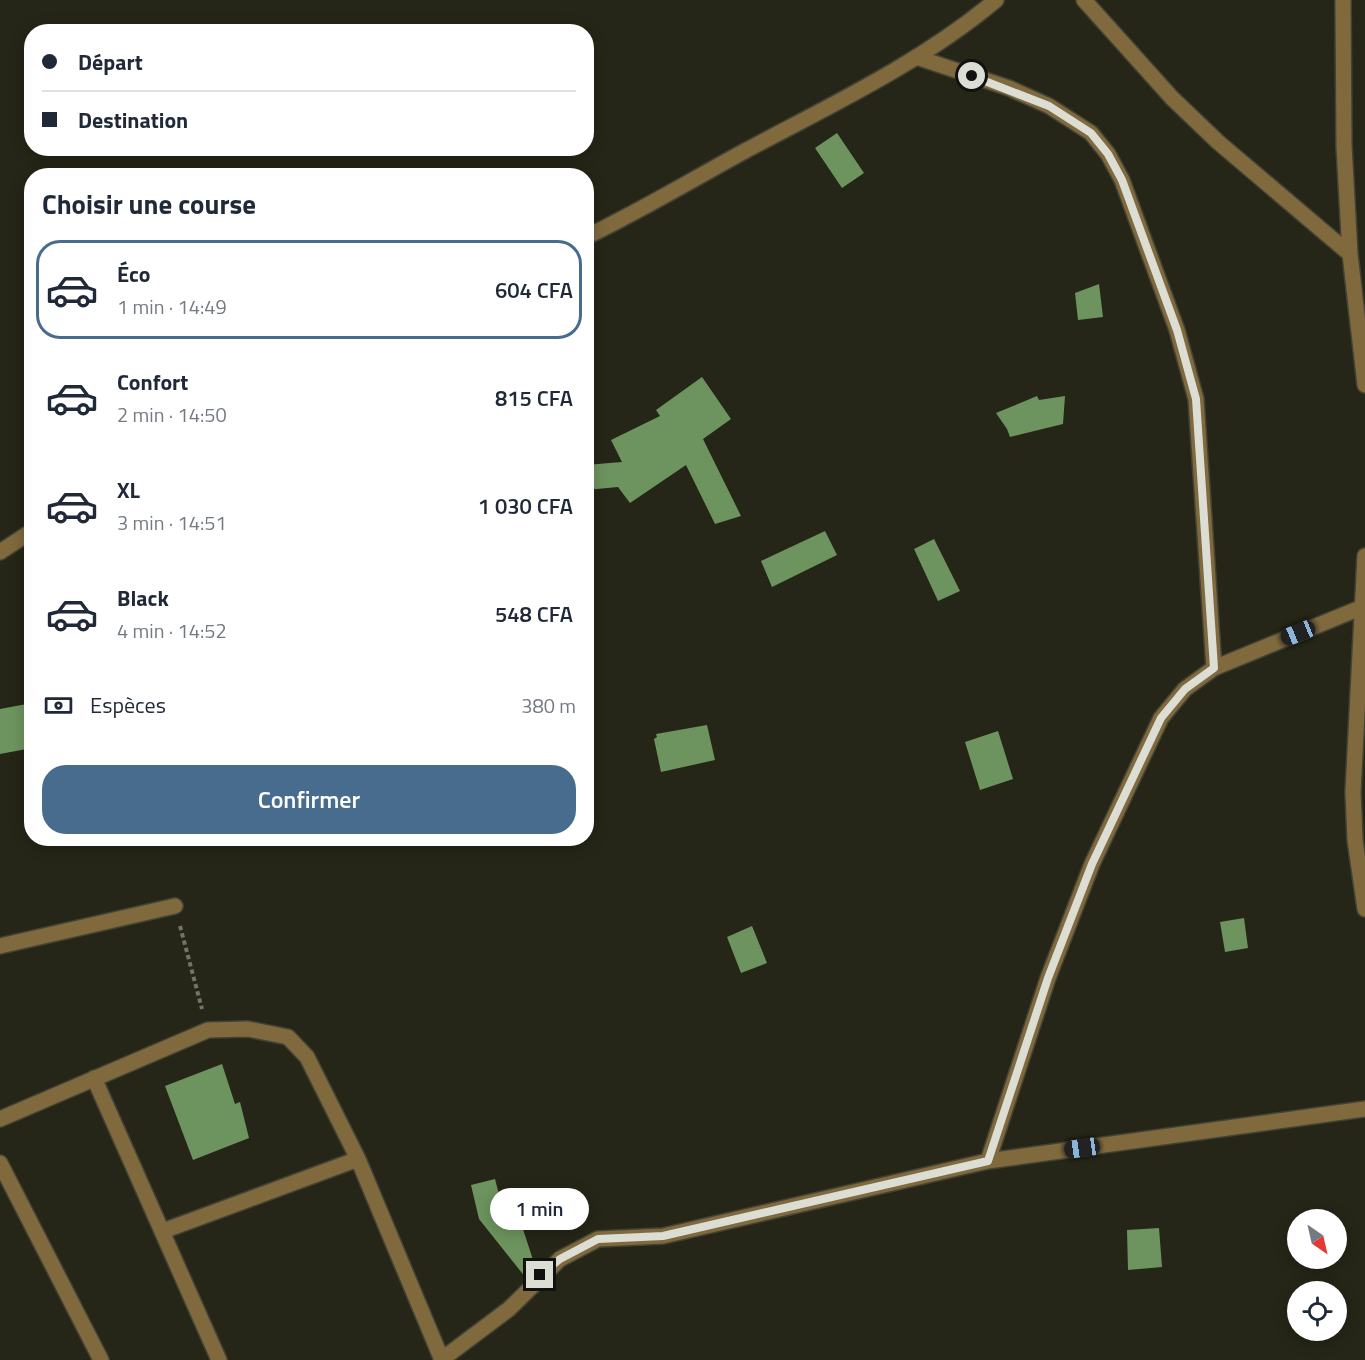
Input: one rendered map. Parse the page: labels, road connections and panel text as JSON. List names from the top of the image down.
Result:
{
  "north": "bottom right",
  "page": {
    "banner": ["Départ", "Destination"],
    "heading": "Choisir une course",
    "list": [
      {
        "name": "Éco",
        "note": "1 min · 14:49",
        "value": "604 CFA"
      },
      {
        "name": "Confort",
        "note": "2 min · 14:50",
        "value": "815 CFA"
      },
      {
        "name": "XL",
        "note": "3 min · 14:51",
        "value": "1 030 CFA"
      },
      {
        "name": "Black",
        "note": "4 min · 14:52",
        "value": "548 CFA"
      }
    ],
    "pay": ["Espèces", "380 m"],
    "buttons": "Confirmer",
    "bubble": "1 min"
  }
}
